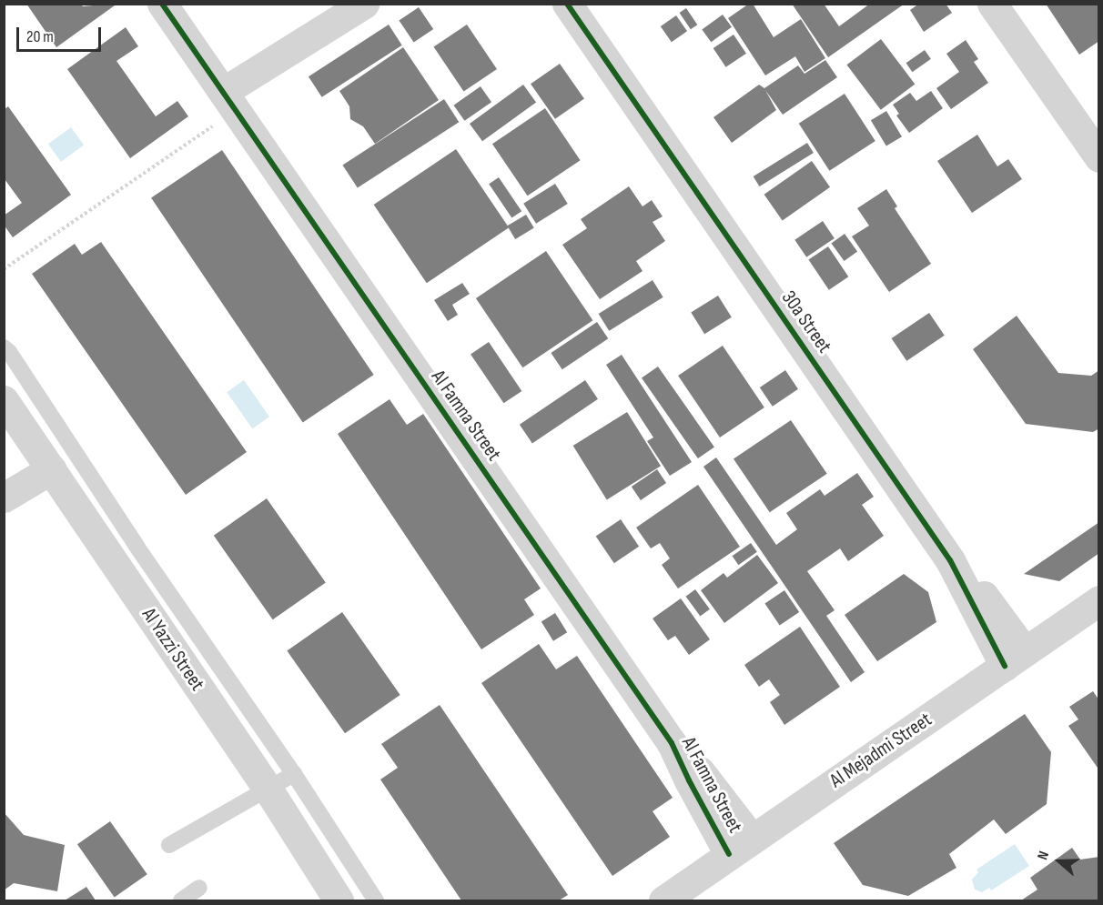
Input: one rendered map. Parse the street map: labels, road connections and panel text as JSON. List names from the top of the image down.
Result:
{
  "streets": {
    "street": [
      "30a Street",
      "Al Famna Street",
      "Al Yazzi Street",
      "Al Mejadmi Street"
    ]
  },
  "crossings": [
    ["30a Street", "Al Mejadmi Street"],
    ["Al Famna Street", "Al Mejadmi Street"]
  ],
  "scale_bar": "20 m",
  "north": "left"
}
